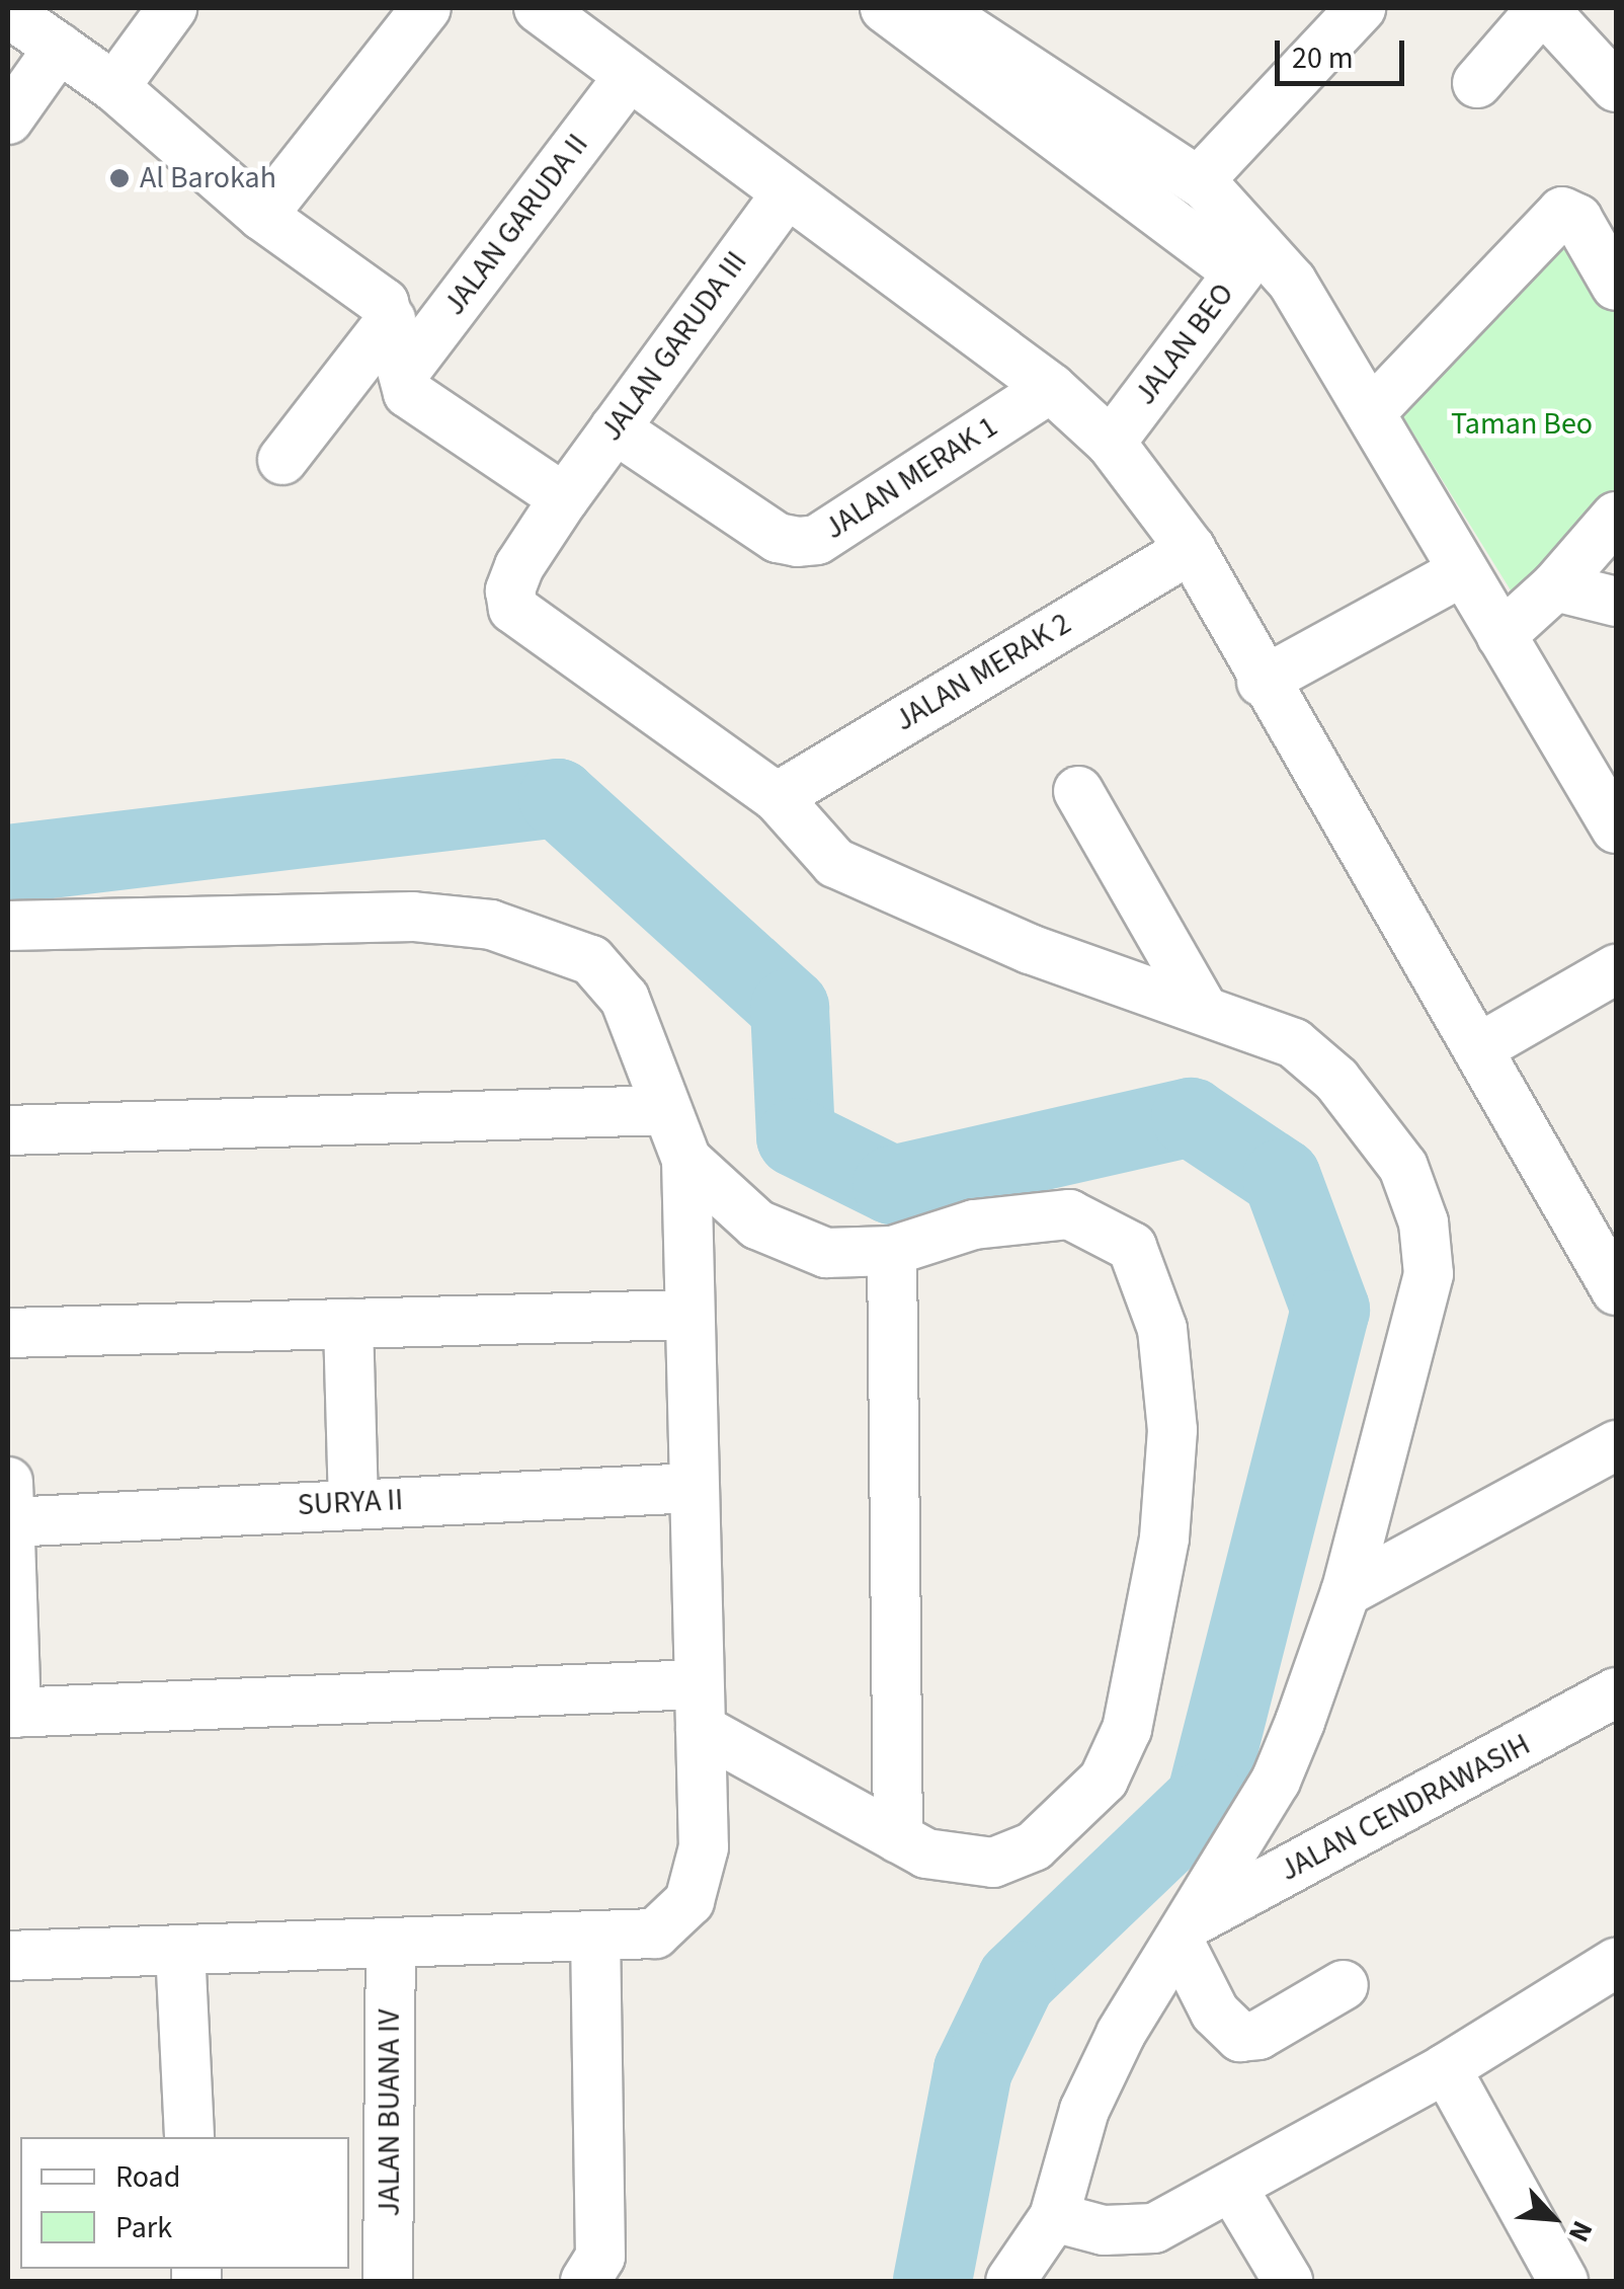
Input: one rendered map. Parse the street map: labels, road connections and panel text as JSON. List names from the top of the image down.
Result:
{
  "streets": {
    "street": [
      "JALAN GARUDA II",
      "JALAN BEO",
      "JALAN GARUDA III",
      "JALAN MERAK 1",
      "JALAN MERAK 2",
      "SURYA II",
      "JALAN CENDRAWASIH",
      "JALAN BUANA IV"
    ]
  },
  "crossings": [
    ["JALAN GARUDA III", "JALAN MERAK 1"],
    ["JALAN GARUDA III", "JALAN MERAK 2"]
  ],
  "parks": ["Taman Beo"],
  "places": ["Al Barokah"],
  "legend": ["Road", "Park"],
  "scale_bar": "20 m",
  "north": "bottom right"
}
